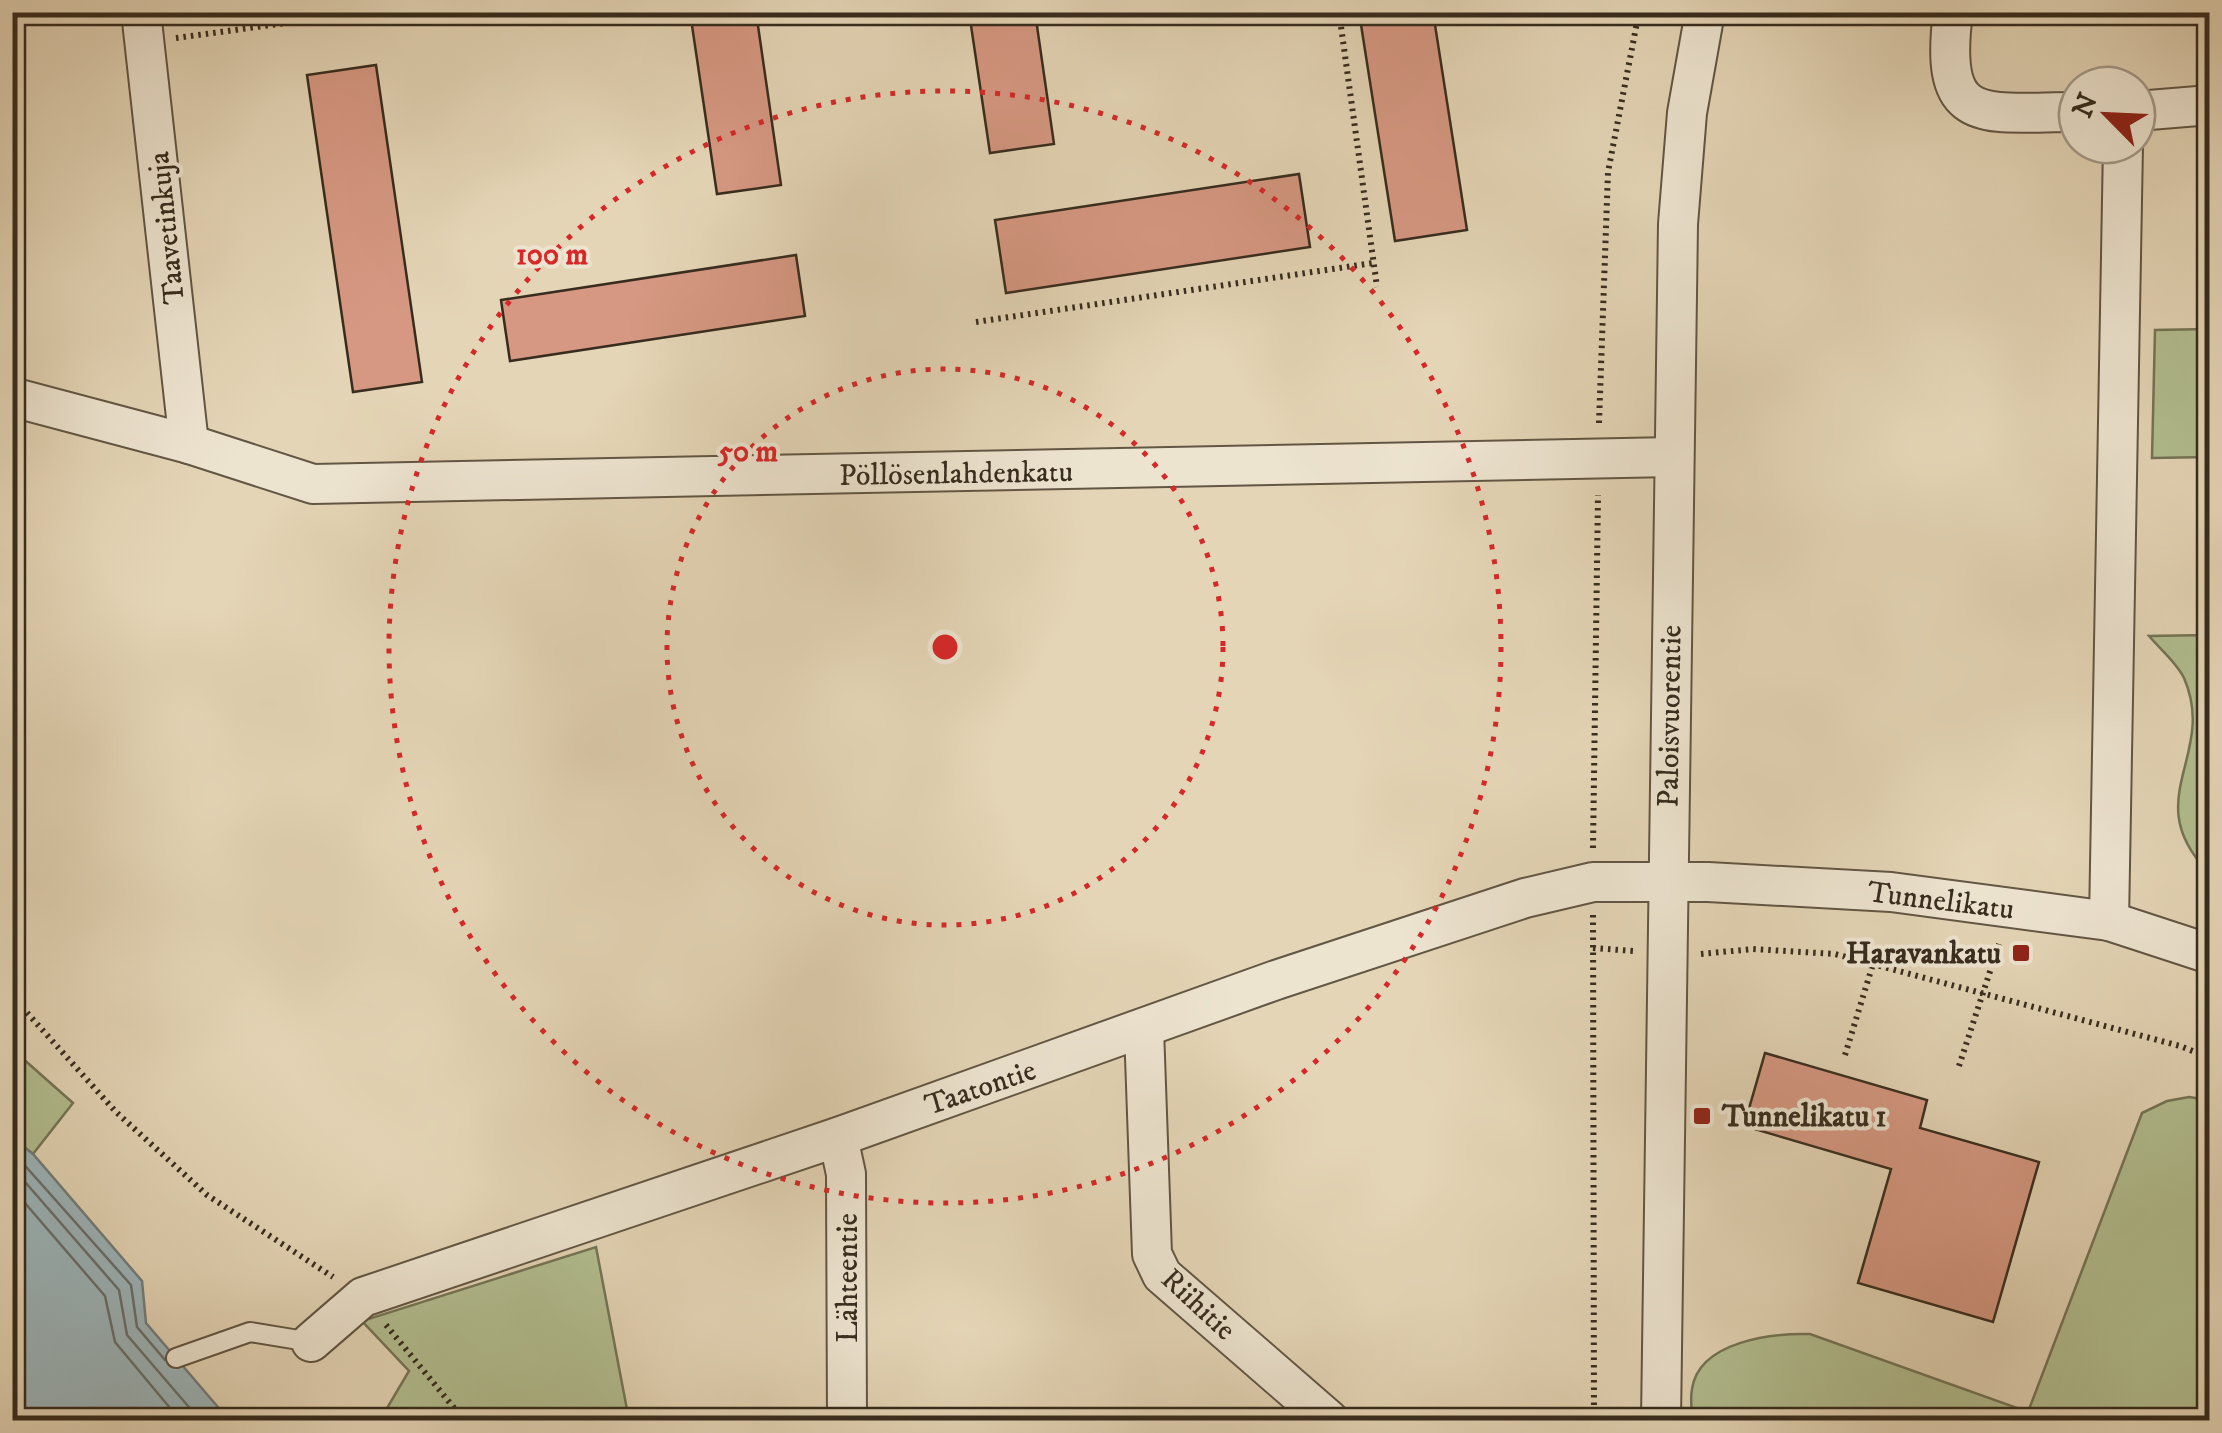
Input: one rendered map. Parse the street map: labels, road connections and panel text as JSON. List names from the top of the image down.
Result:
{
  "streets": {
    "street": [
      "Taavetinkuja",
      "Pöllösenlahdenkatu",
      "Paloisvuorentie",
      "Tunnelikatu",
      "Taatontie",
      "Lähteentie",
      "Riihitie"
    ]
  },
  "crossings": [
    ["Taavetinkuja", "Pöllösenlahdenkatu"],
    ["Pöllösenlahdenkatu", "Paloisvuorentie"],
    ["Paloisvuorentie", "Tunnelikatu"],
    ["Paloisvuorentie", "Taatontie"],
    ["Tunnelikatu", "Taatontie"],
    ["Taatontie", "Lähteentie"],
    ["Taatontie", "Riihitie"]
  ],
  "places": {
    "transit": ["Haravankatu", "Tunnelikatu 1"]
  },
  "north": "top left",
  "rings": ["100 m", "50 m"]
}
